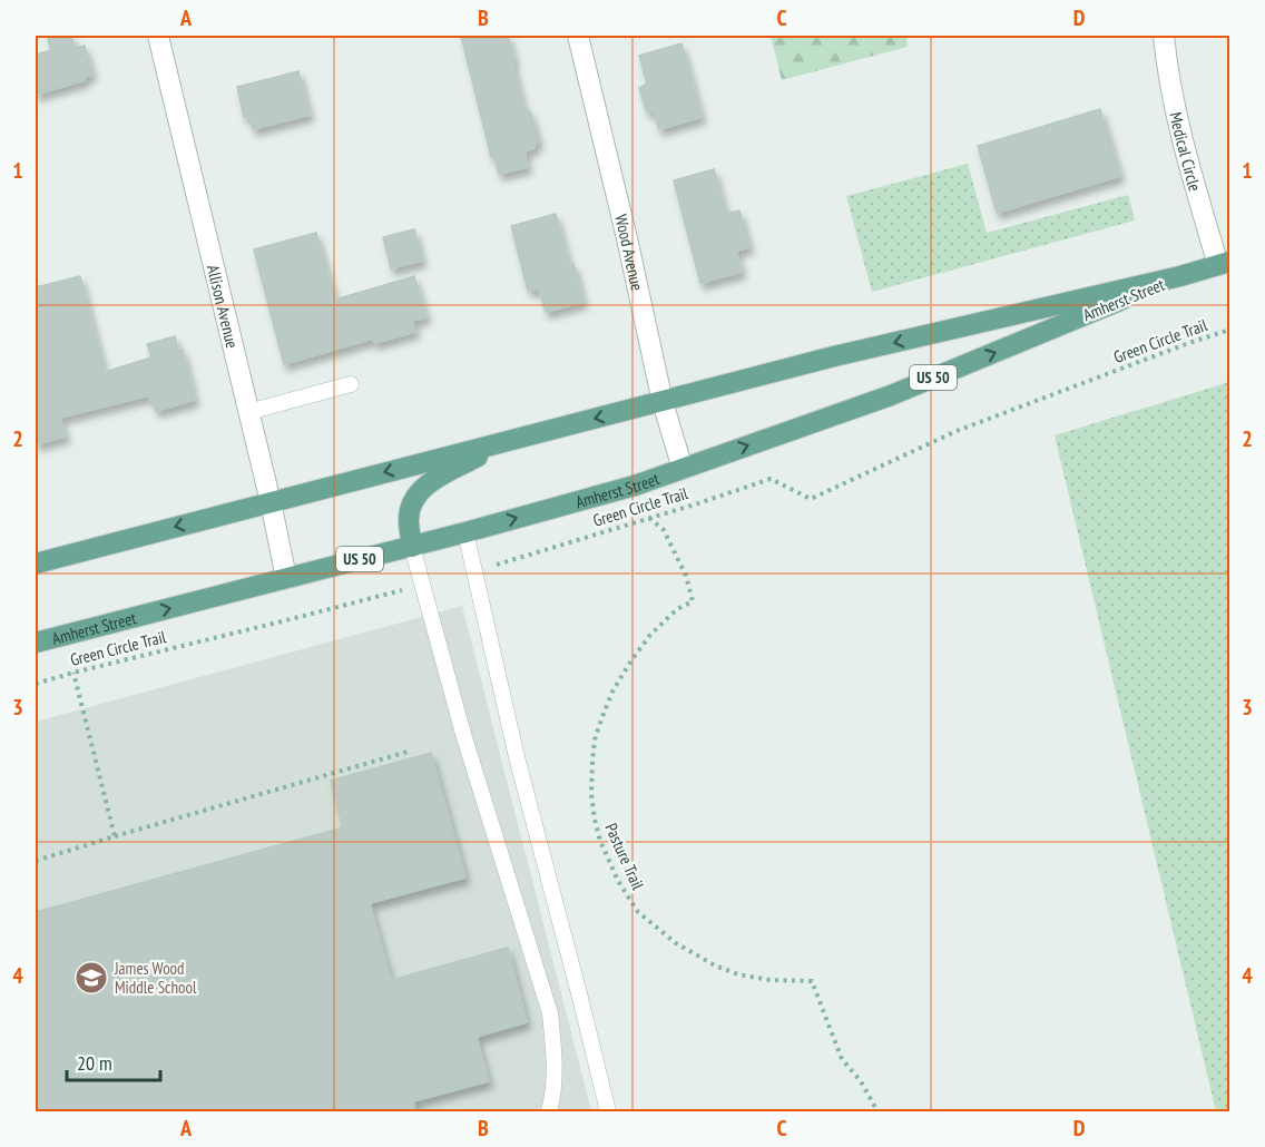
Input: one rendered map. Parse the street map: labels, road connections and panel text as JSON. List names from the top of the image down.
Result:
{
  "streets": {
    "main road": ["Amherst Street", "US 50"],
    "street": ["Medical Circle", "Wood Avenue", "Allison Avenue"],
    "path": ["Green Circle Trail", "Pasture Trail"]
  },
  "crossings": [
    ["Medical Circle", "Amherst Street"],
    ["Wood Avenue", "Amherst Street"],
    ["Amherst Street", "Allison Avenue"],
    ["Green Circle Trail", "Pasture Trail"]
  ],
  "places": {
    "school or university": ["James Wood Middle School"]
  },
  "scale_bar": "20 m",
  "grid": {
    "columns": [
      "A",
      "B",
      "C",
      "D"
    ],
    "rows": [
      "1",
      "2",
      "3",
      "4"
    ]
  }
}
